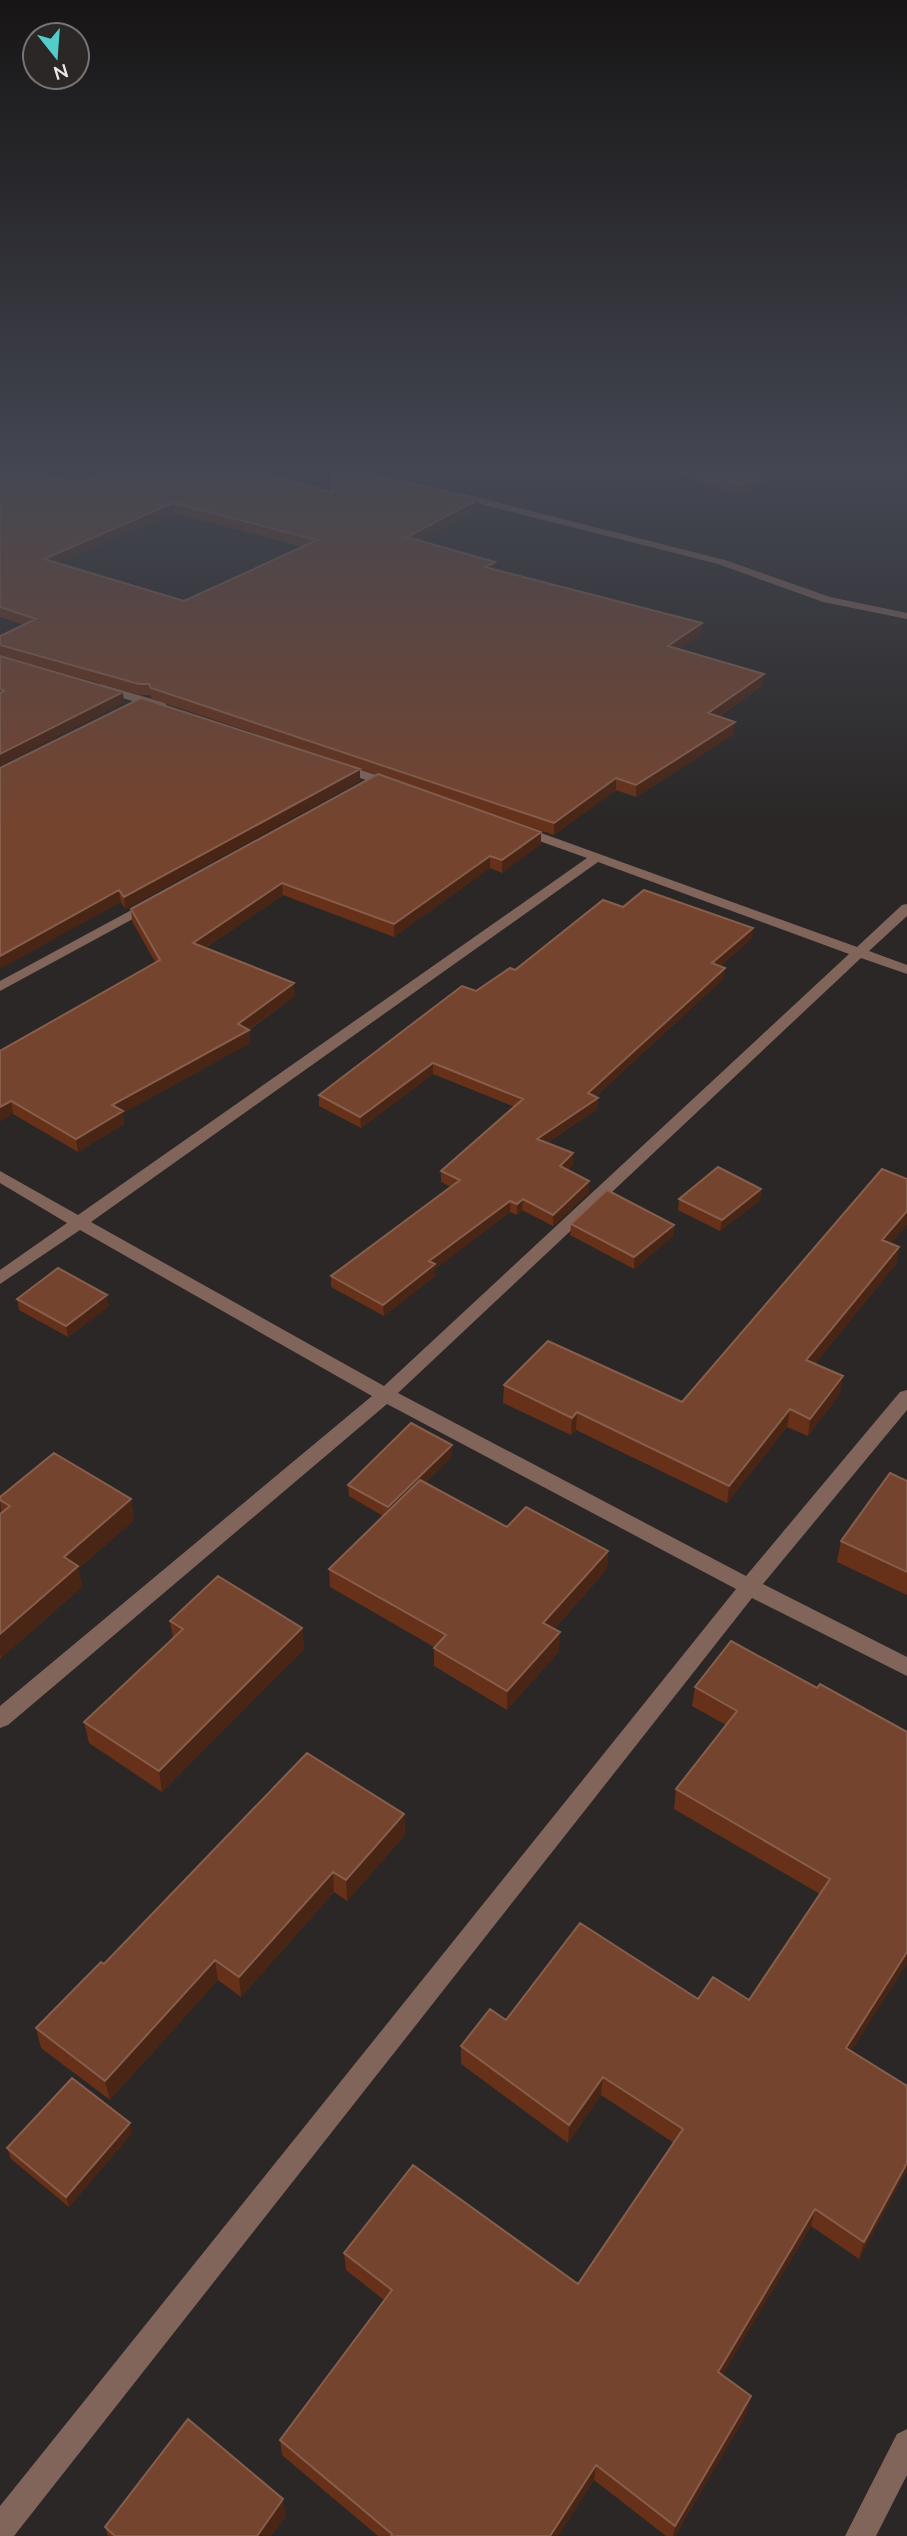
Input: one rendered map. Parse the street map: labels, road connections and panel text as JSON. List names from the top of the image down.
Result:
{
  "north": "bottom"
}
